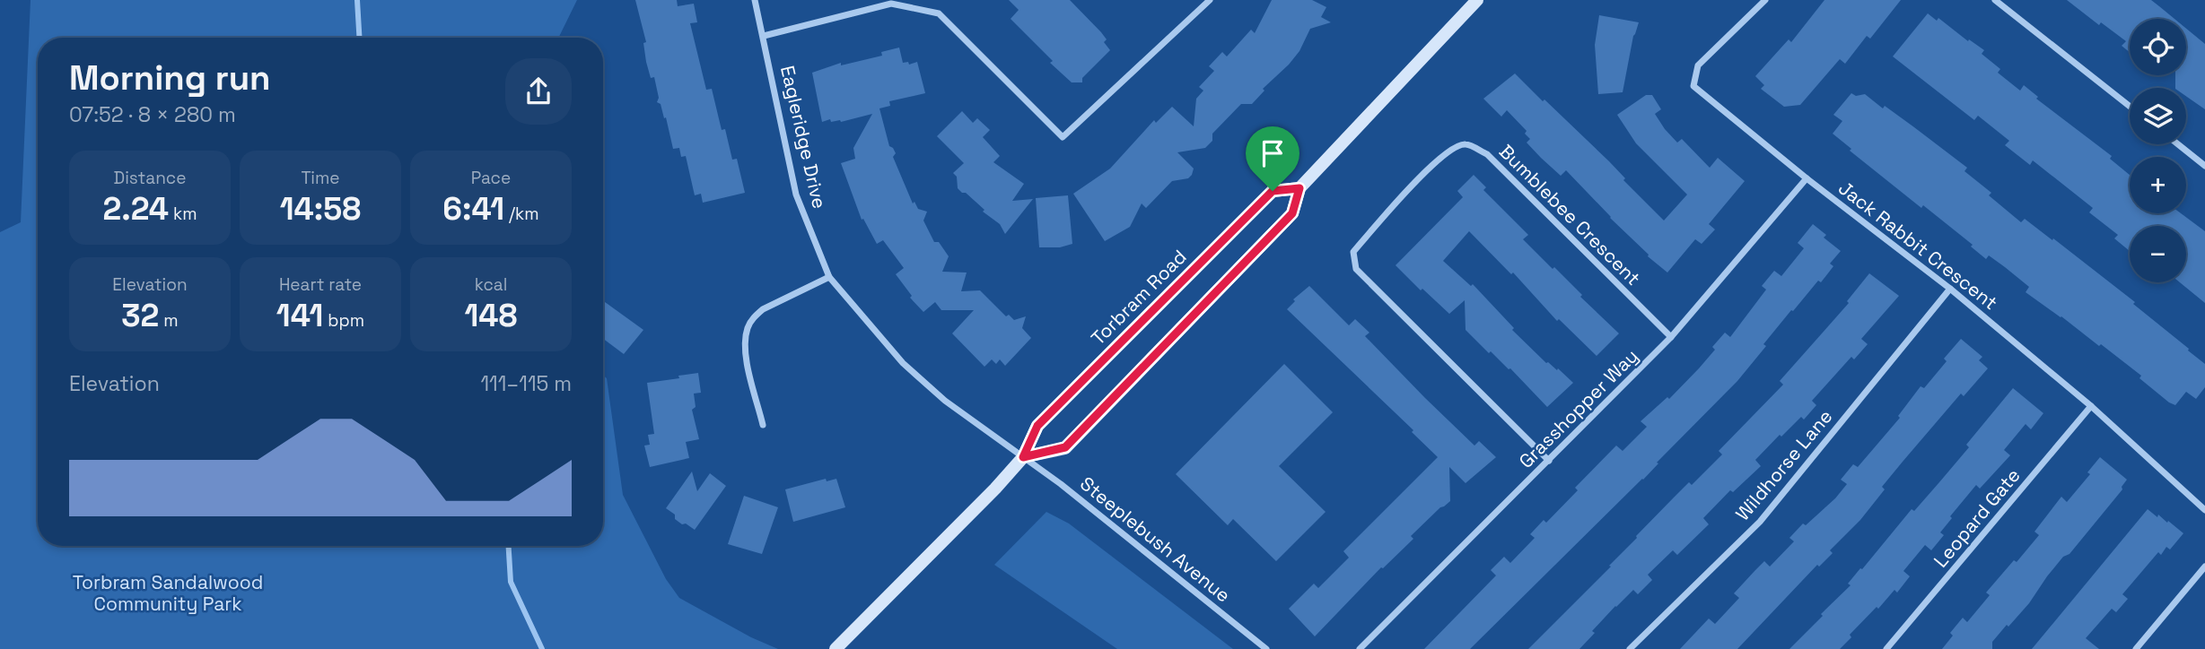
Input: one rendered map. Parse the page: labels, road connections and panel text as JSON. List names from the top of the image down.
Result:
{
  "streets": {
    "main road": ["Torbram Road"],
    "street": [
      "Eagleridge Drive",
      "Bumblebee Crescent",
      "Jack Rabbit Crescent",
      "Grasshopper Way",
      "Wildhorse Lane",
      "Leopard Gate",
      "Steeplebush Avenue"
    ]
  },
  "crossings": [
    ["Eagleridge Drive", "Torbram Road"],
    ["Eagleridge Drive", "Steeplebush Avenue"],
    ["Bumblebee Crescent", "Grasshopper Way"],
    ["Jack Rabbit Crescent", "Grasshopper Way"],
    ["Jack Rabbit Crescent", "Wildhorse Lane"],
    ["Jack Rabbit Crescent", "Leopard Gate"],
    ["Torbram Road", "Steeplebush Avenue"]
  ],
  "parks": ["Torbram Sandalwood Community Park"],
  "page": {
    "map_buttons": ["+", "−"],
    "heading": ["Morning run", "07:52 · 8 × 280 m"],
    "stats": [
      ["Distance", "2.24 km"],
      ["Time", "14:58"],
      ["Pace", "6:41 /km"],
      ["Elevation", "32 m"],
      ["Heart rate", "141 bpm"],
      ["kcal", "148"]
    ],
    "chart": ["Elevation", "111–115 m"]
  }
}
